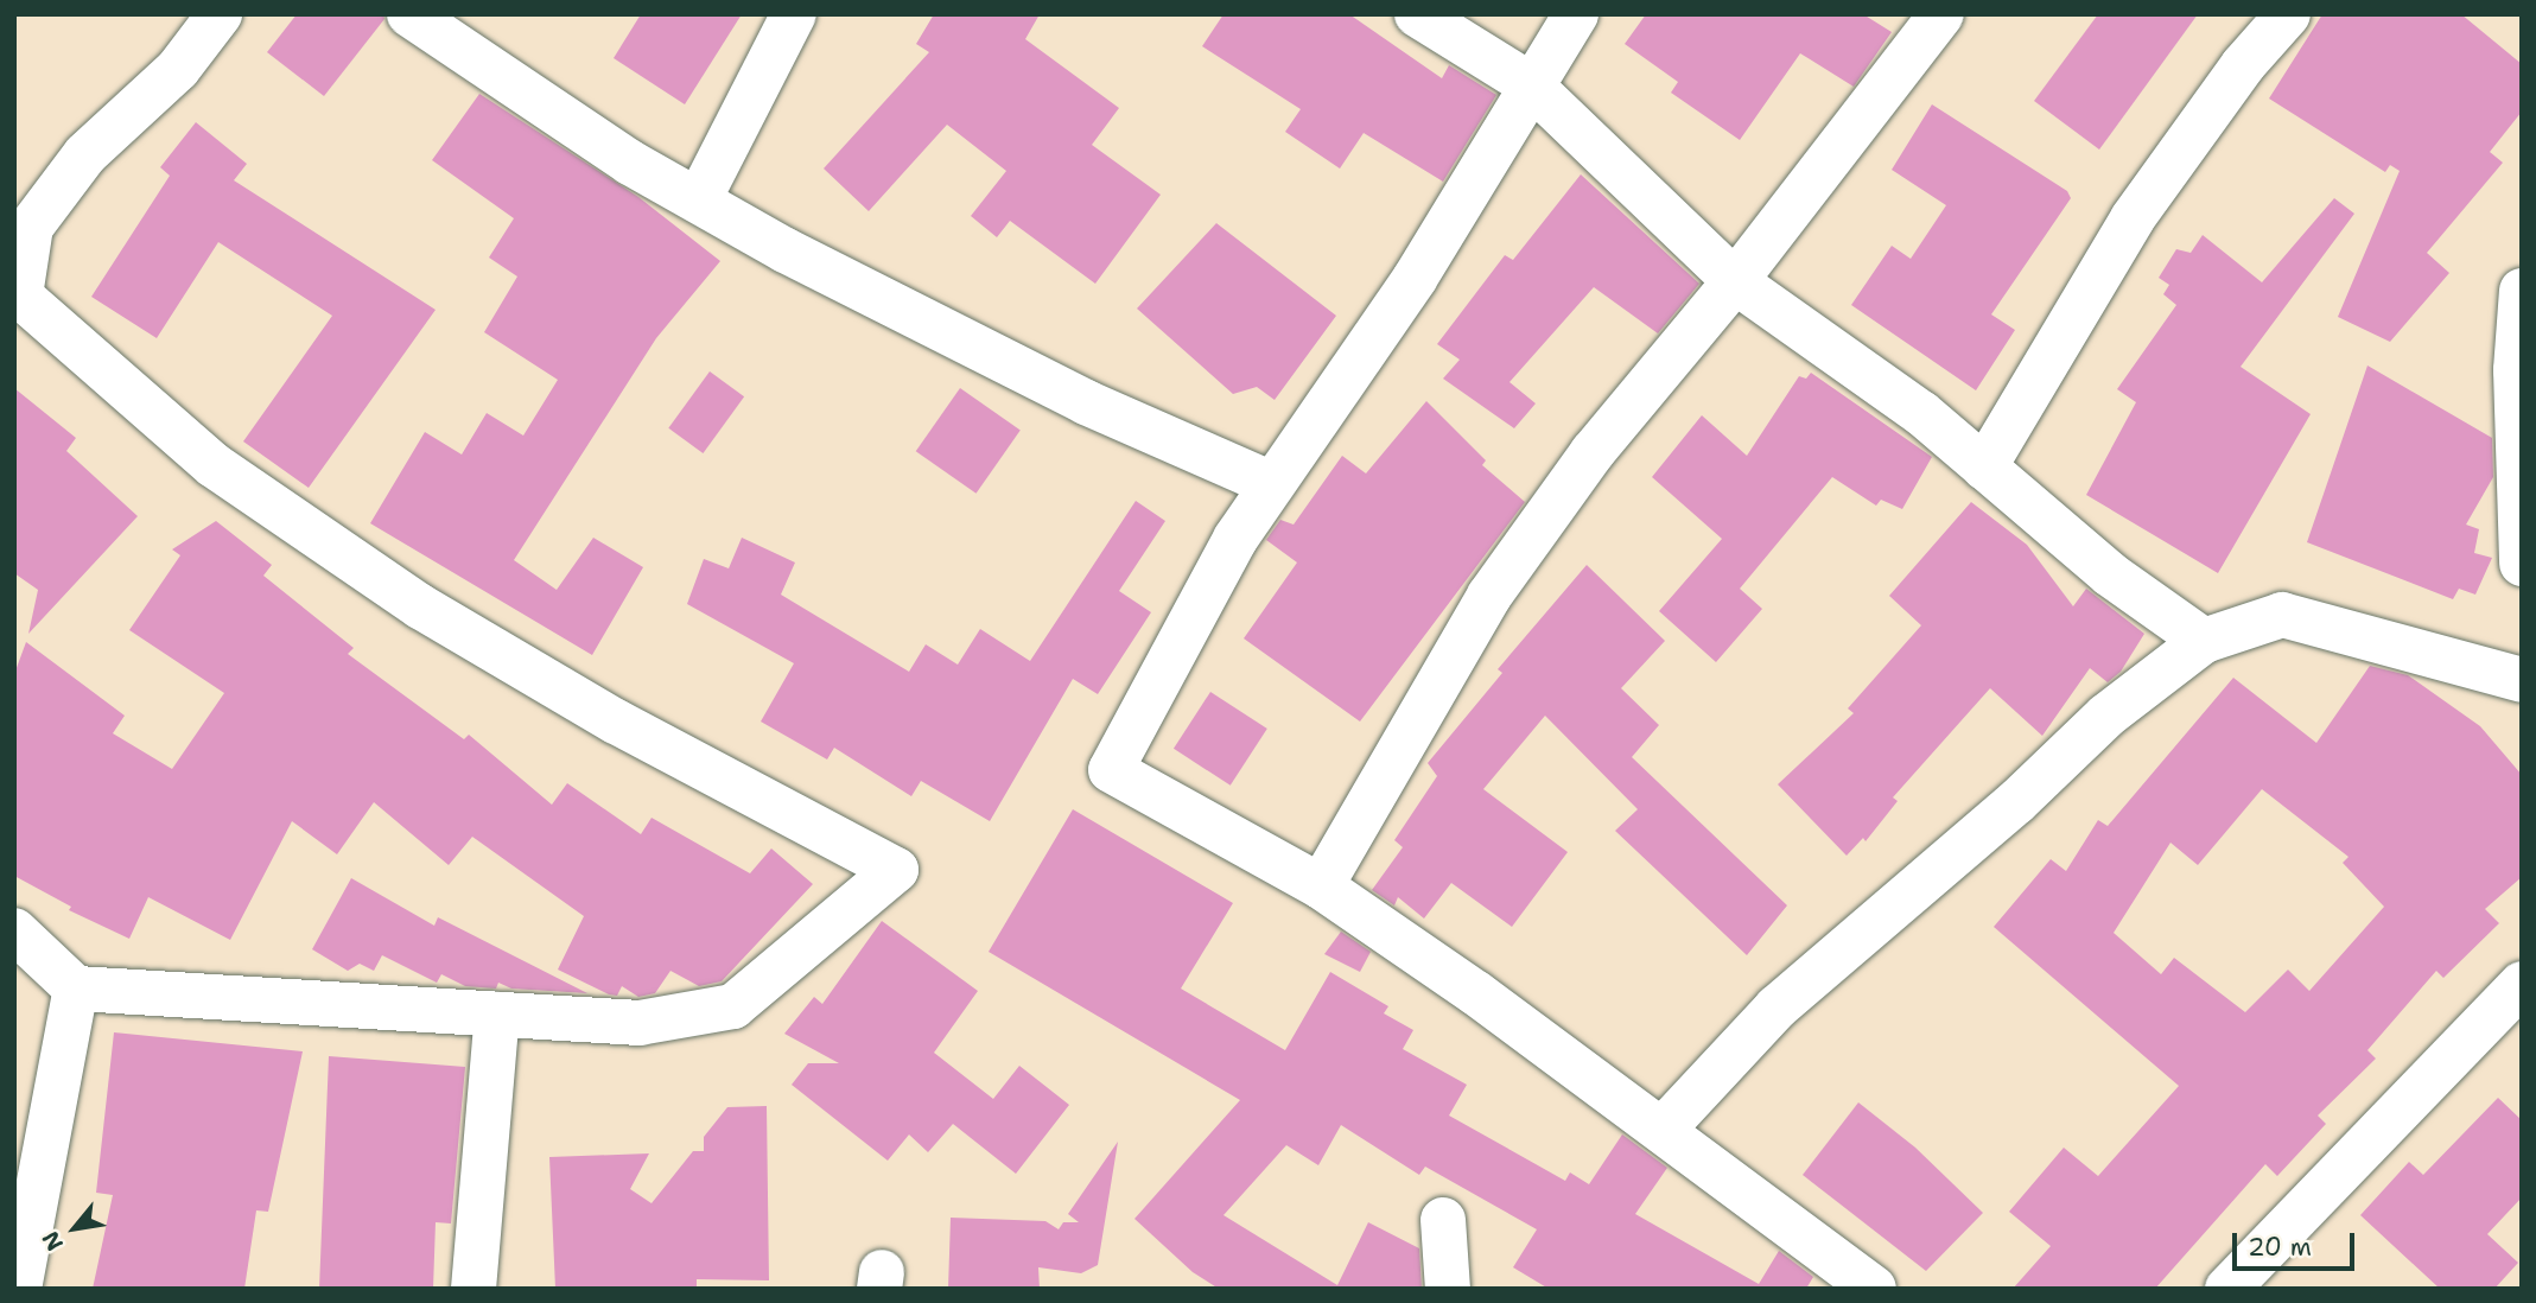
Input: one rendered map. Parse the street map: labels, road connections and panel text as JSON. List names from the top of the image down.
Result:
{
  "scale_bar": "20 m",
  "north": "bottom left"
}
